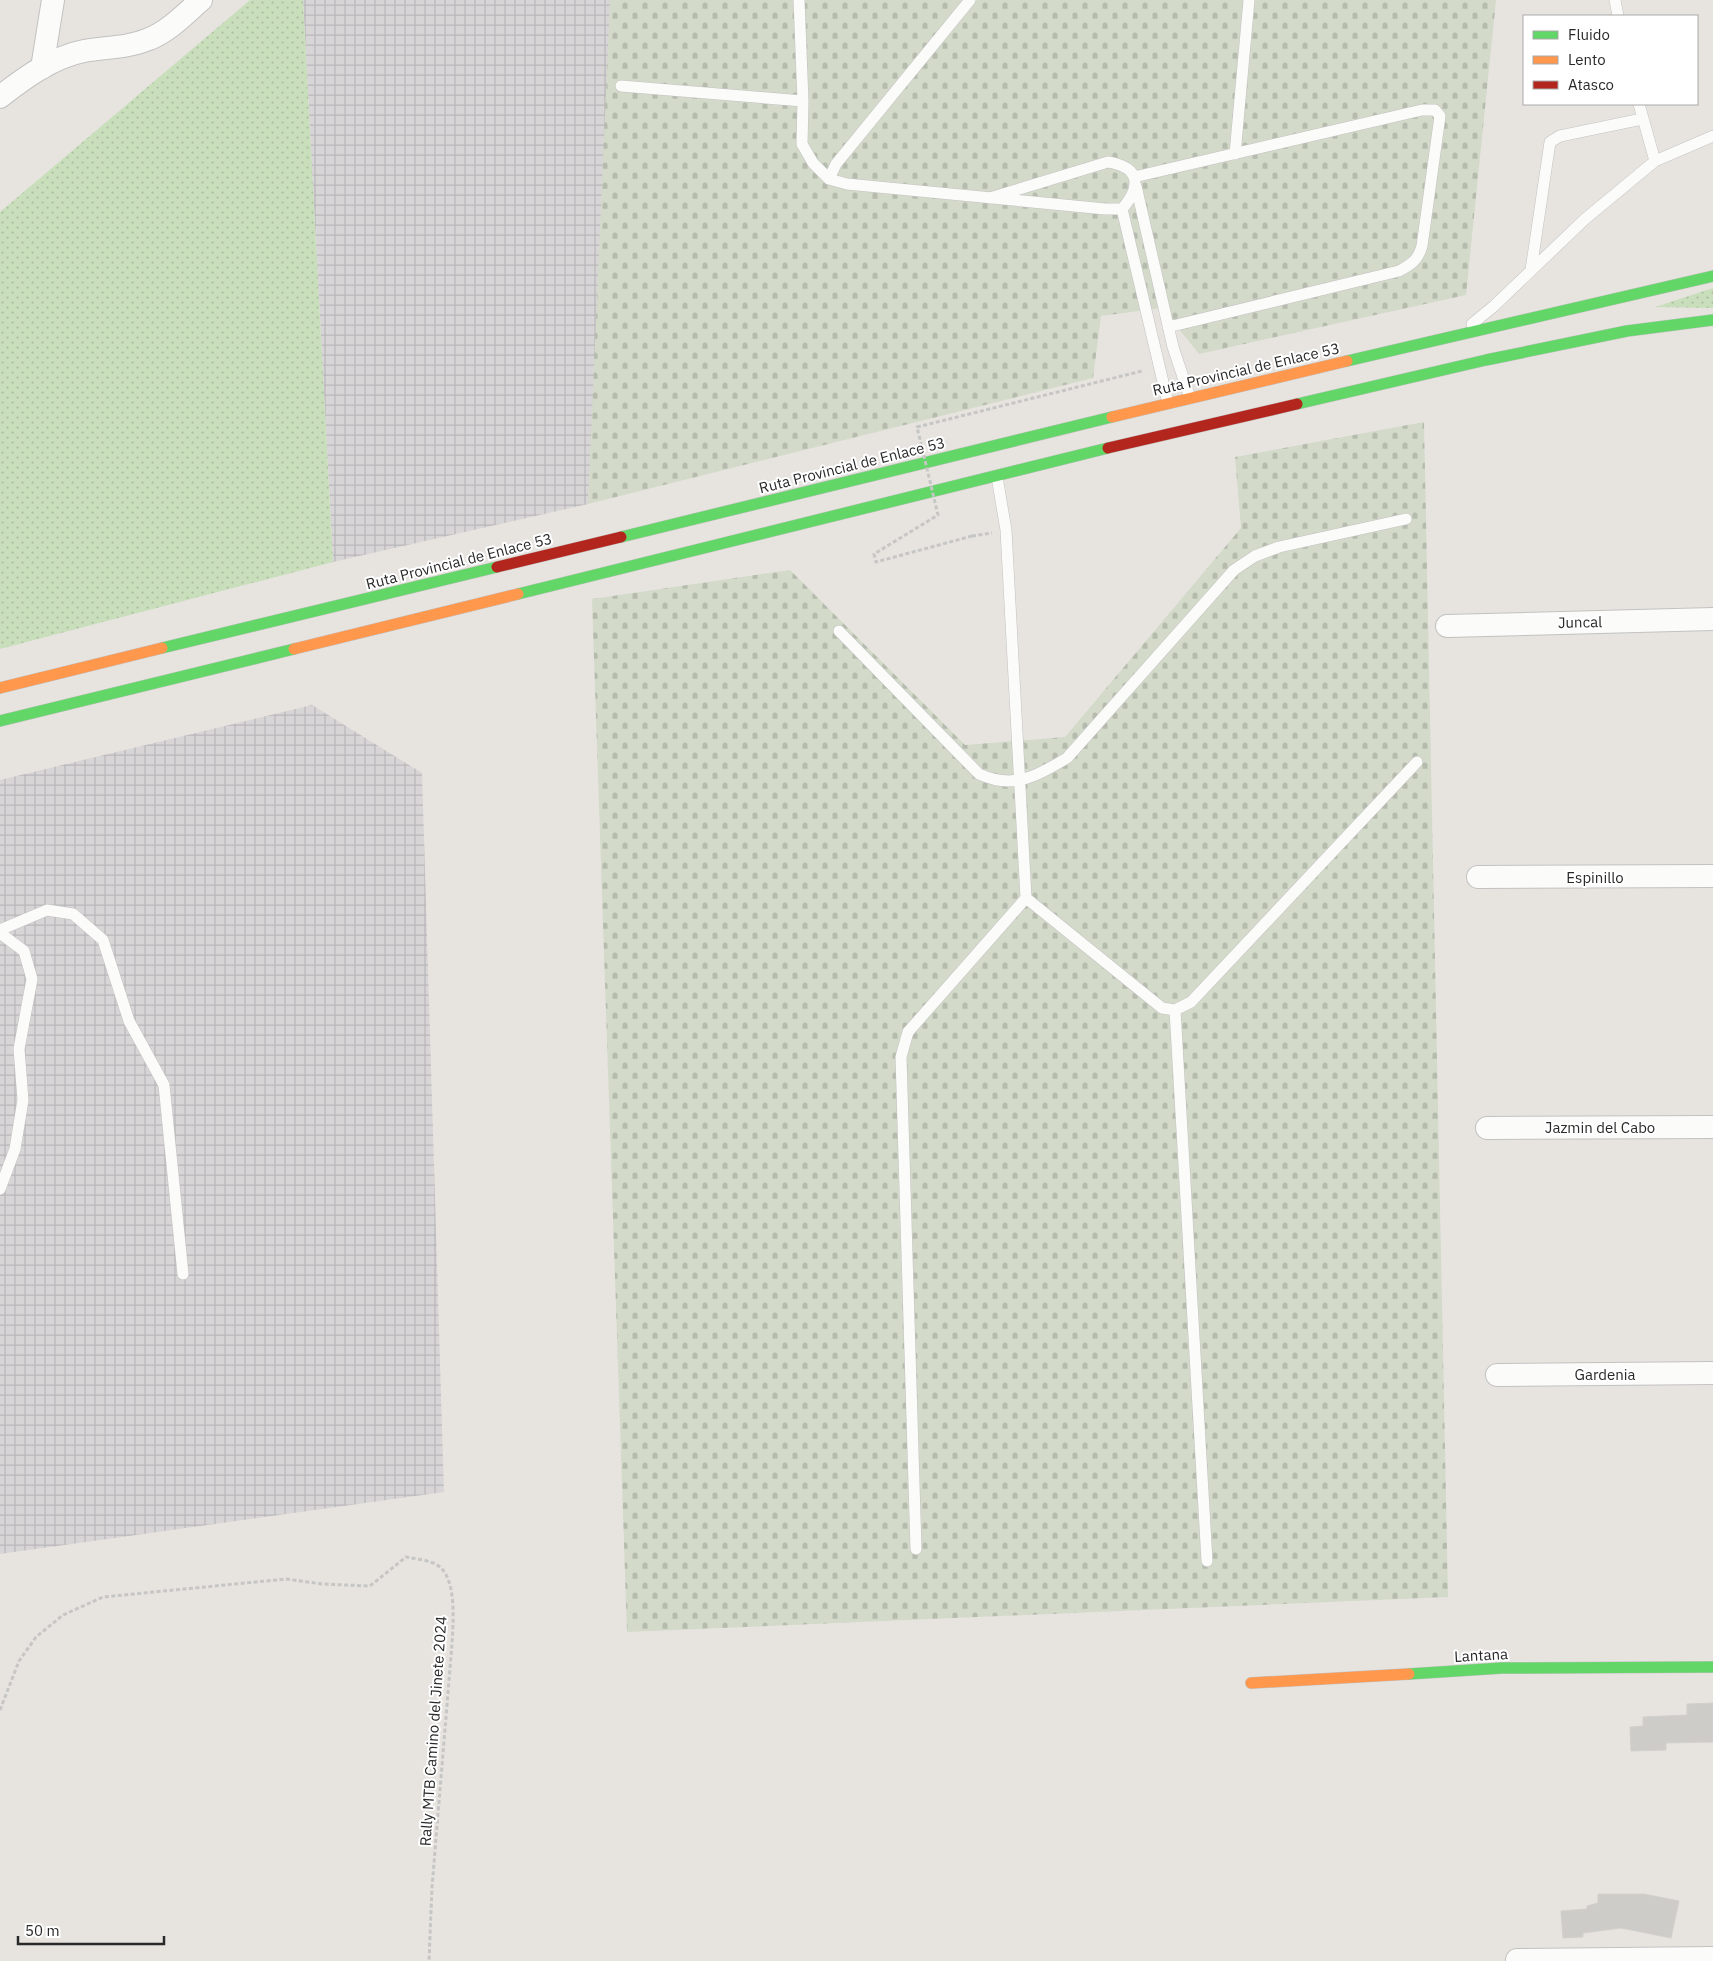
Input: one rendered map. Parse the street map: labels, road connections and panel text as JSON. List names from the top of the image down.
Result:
{
  "streets": {
    "main road": ["Ruta Provincial de Enlace 53", "Lantana"],
    "street": [
      "Juncal",
      "Espinillo",
      "Jazmin del Cabo",
      "Gardenia"
    ],
    "path": ["Rally MTB Camino del Jinete 2024"]
  },
  "legend": ["Fluido", "Lento", "Atasco"],
  "scale_bar": "50 m"
}
